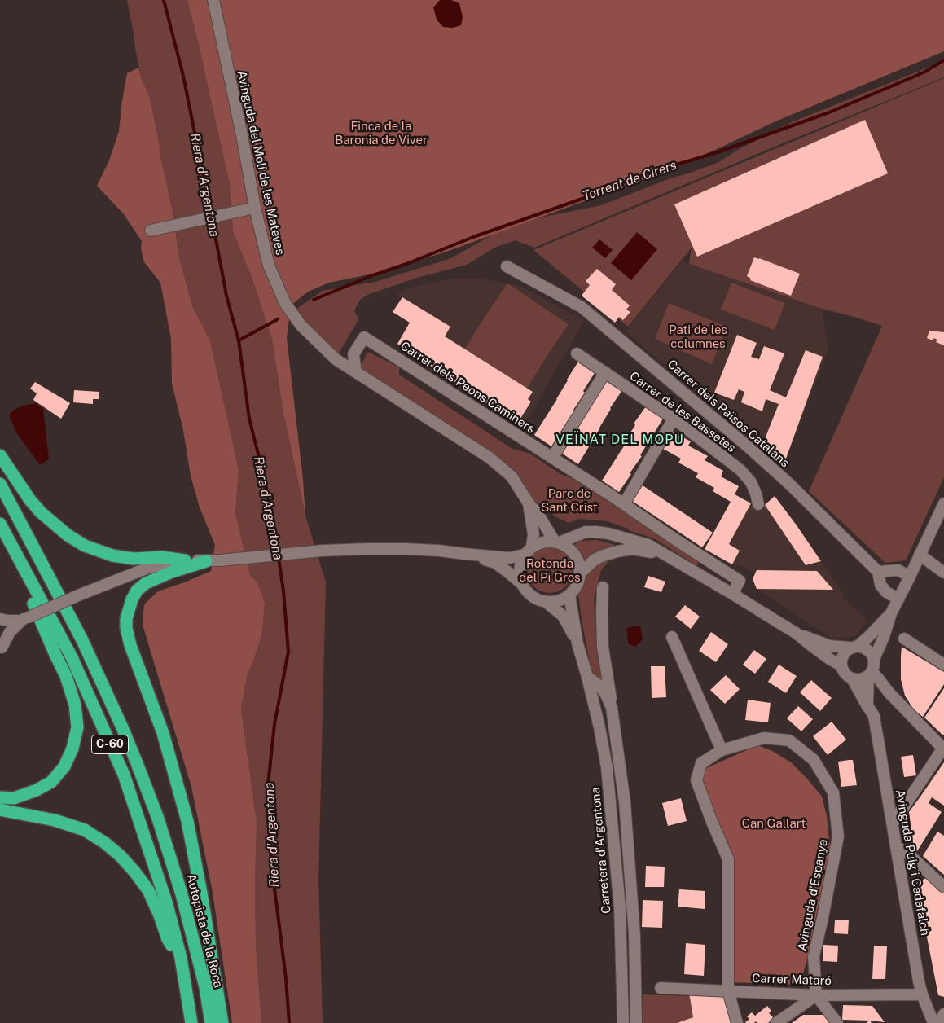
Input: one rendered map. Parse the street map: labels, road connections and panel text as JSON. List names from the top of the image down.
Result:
{
  "streets": {
    "highway": ["C-60", "Autopista de la Roca"],
    "street": [
      "Avinguda del Molí de les Mateves",
      "Carrer dels Peons Caminers",
      "Carrer de les Bassetes",
      "Carrer dels Països Catalans",
      "Carretera d'Argentona",
      "Avinguda Puig i Cadafalch",
      "Avinguda d'Espanya",
      "Carrer Mataró"
    ]
  },
  "crossings": [
    ["Avinguda del Molí de les Mateves", "Carrer dels Peons Caminers"],
    ["Avinguda Puig i Cadafalch", "Carrer Mataró"],
    ["Avinguda d'Espanya", "Carrer Mataró"]
  ],
  "districts": ["VEÏNAT DEL MOPU"],
  "water": ["Torrent de Cirers", "Riera d'Argentona"],
  "parks": [
    "Finca de la Baronia de Viver",
    "Pati de les columnes",
    "Parc de Sant Crist",
    "Rotonda del Pi Gros",
    "Can Gallart"
  ]
}
